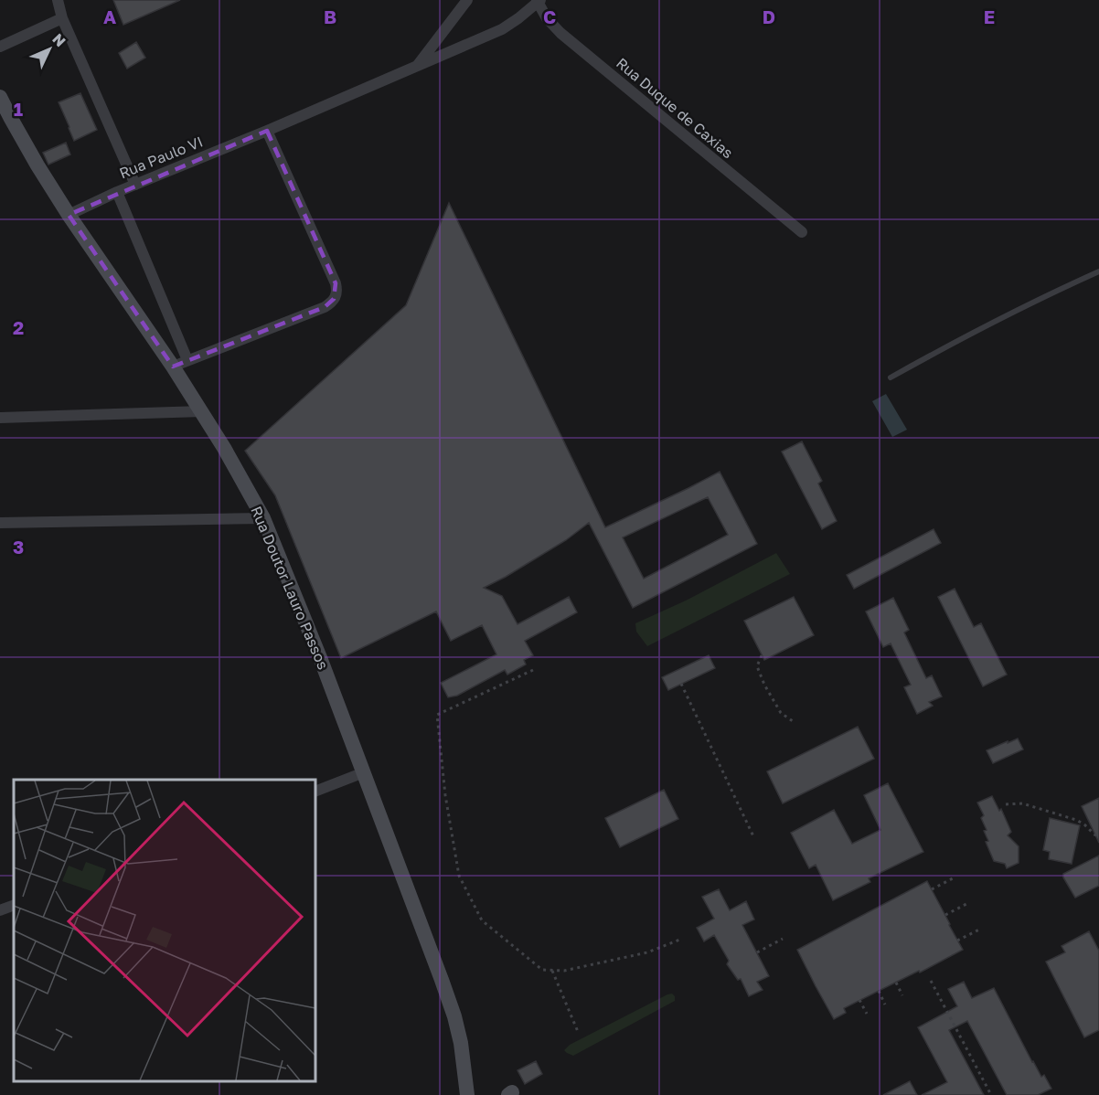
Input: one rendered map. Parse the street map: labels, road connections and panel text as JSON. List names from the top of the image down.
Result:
{
  "streets": {
    "main road": ["Rua Doutor Lauro Passos"],
    "street": ["Rua Duque de Caxias", "Rua Paulo VI"]
  },
  "crossings": [
    ["Rua Duque de Caxias", "Rua Paulo VI"],
    ["Rua Paulo VI", "Rua Doutor Lauro Passos"]
  ],
  "north": "top right",
  "grid": {
    "columns": [
      "A",
      "B",
      "C",
      "D",
      "E"
    ],
    "rows": ["1", "2", "3"]
  }
}
